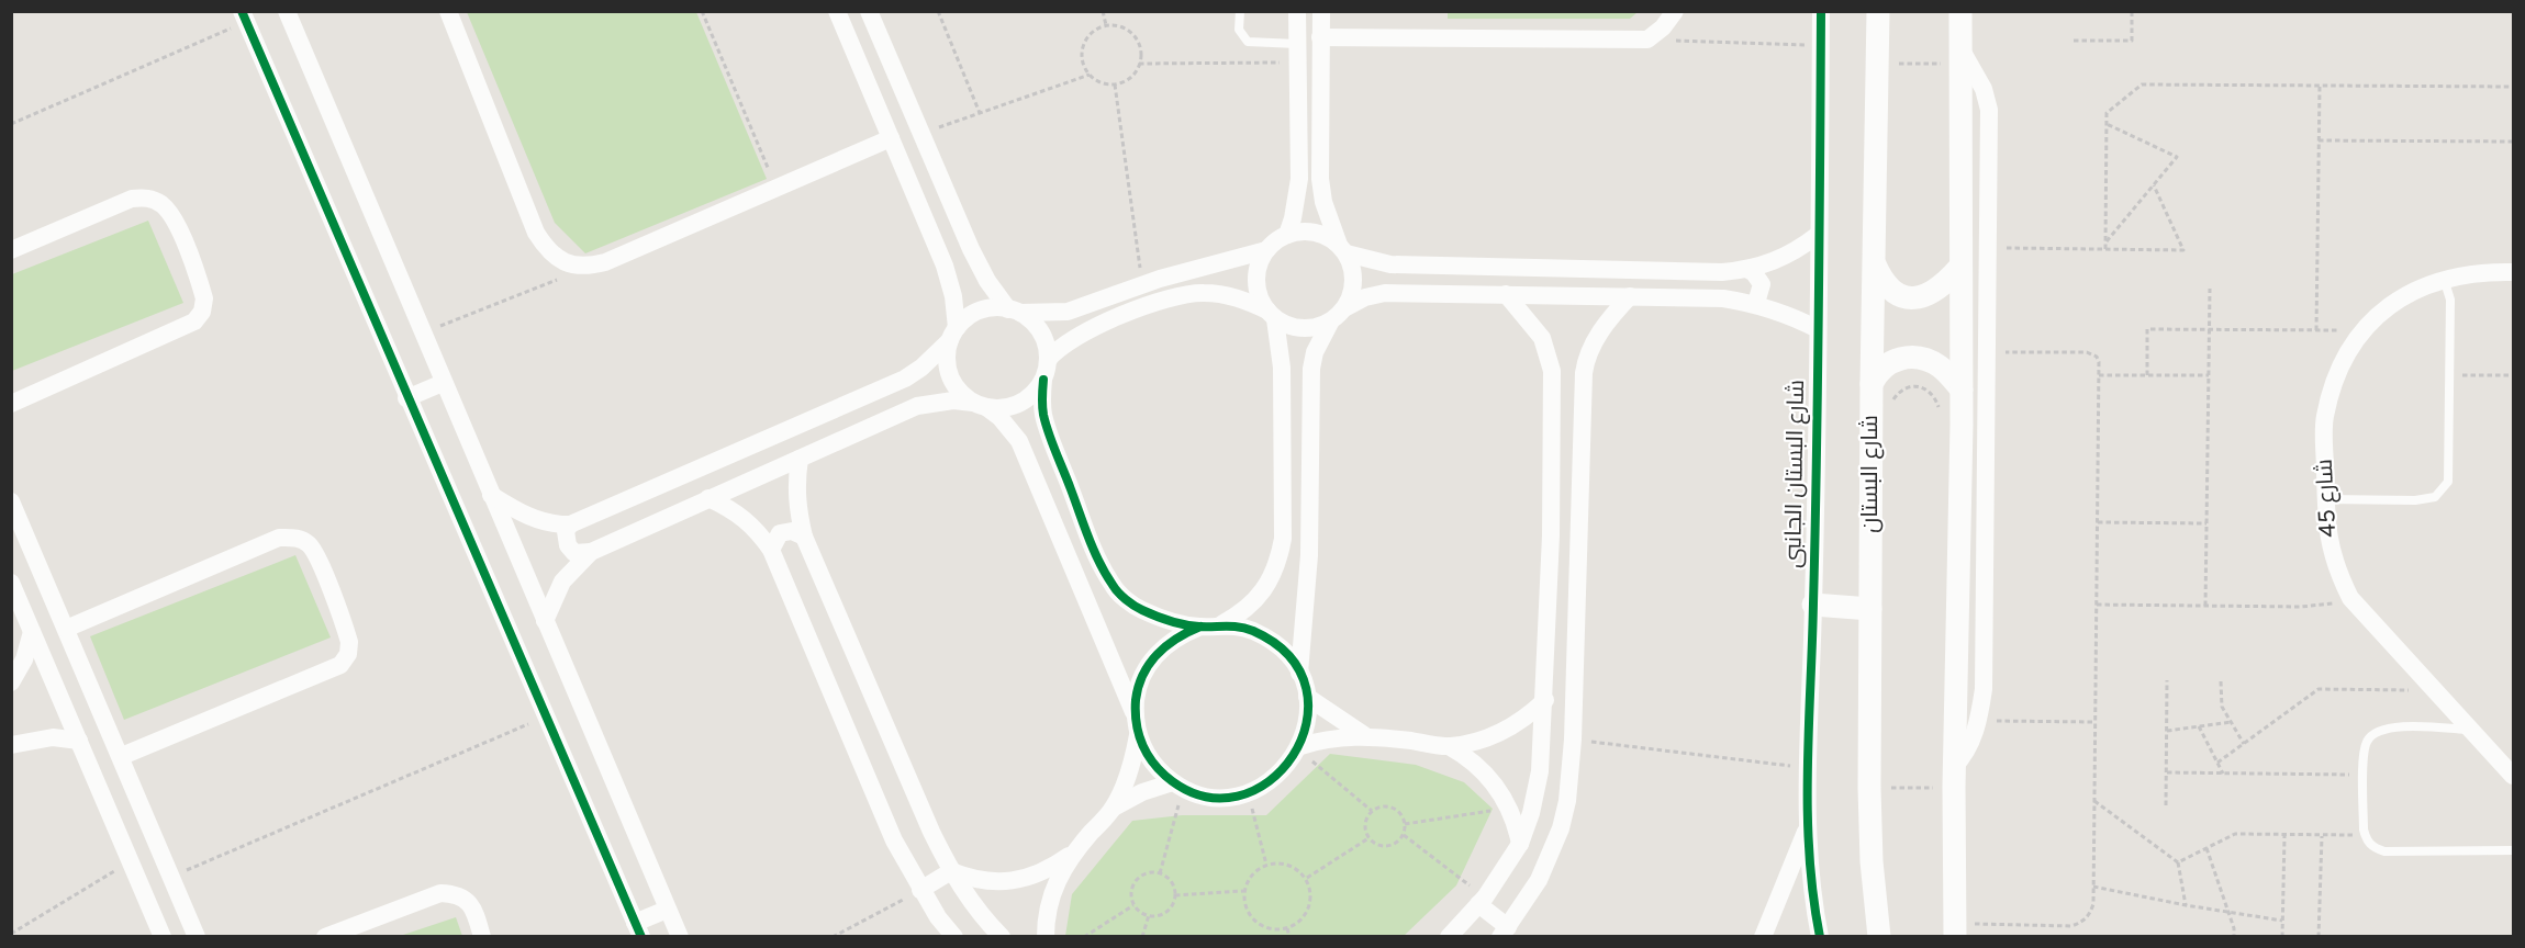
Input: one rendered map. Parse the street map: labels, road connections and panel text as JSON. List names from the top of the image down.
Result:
{
  "streets": {
    "street": ["شارع البستان الجانبى", "شارع البستان", "شارع 45"]
  }
}
